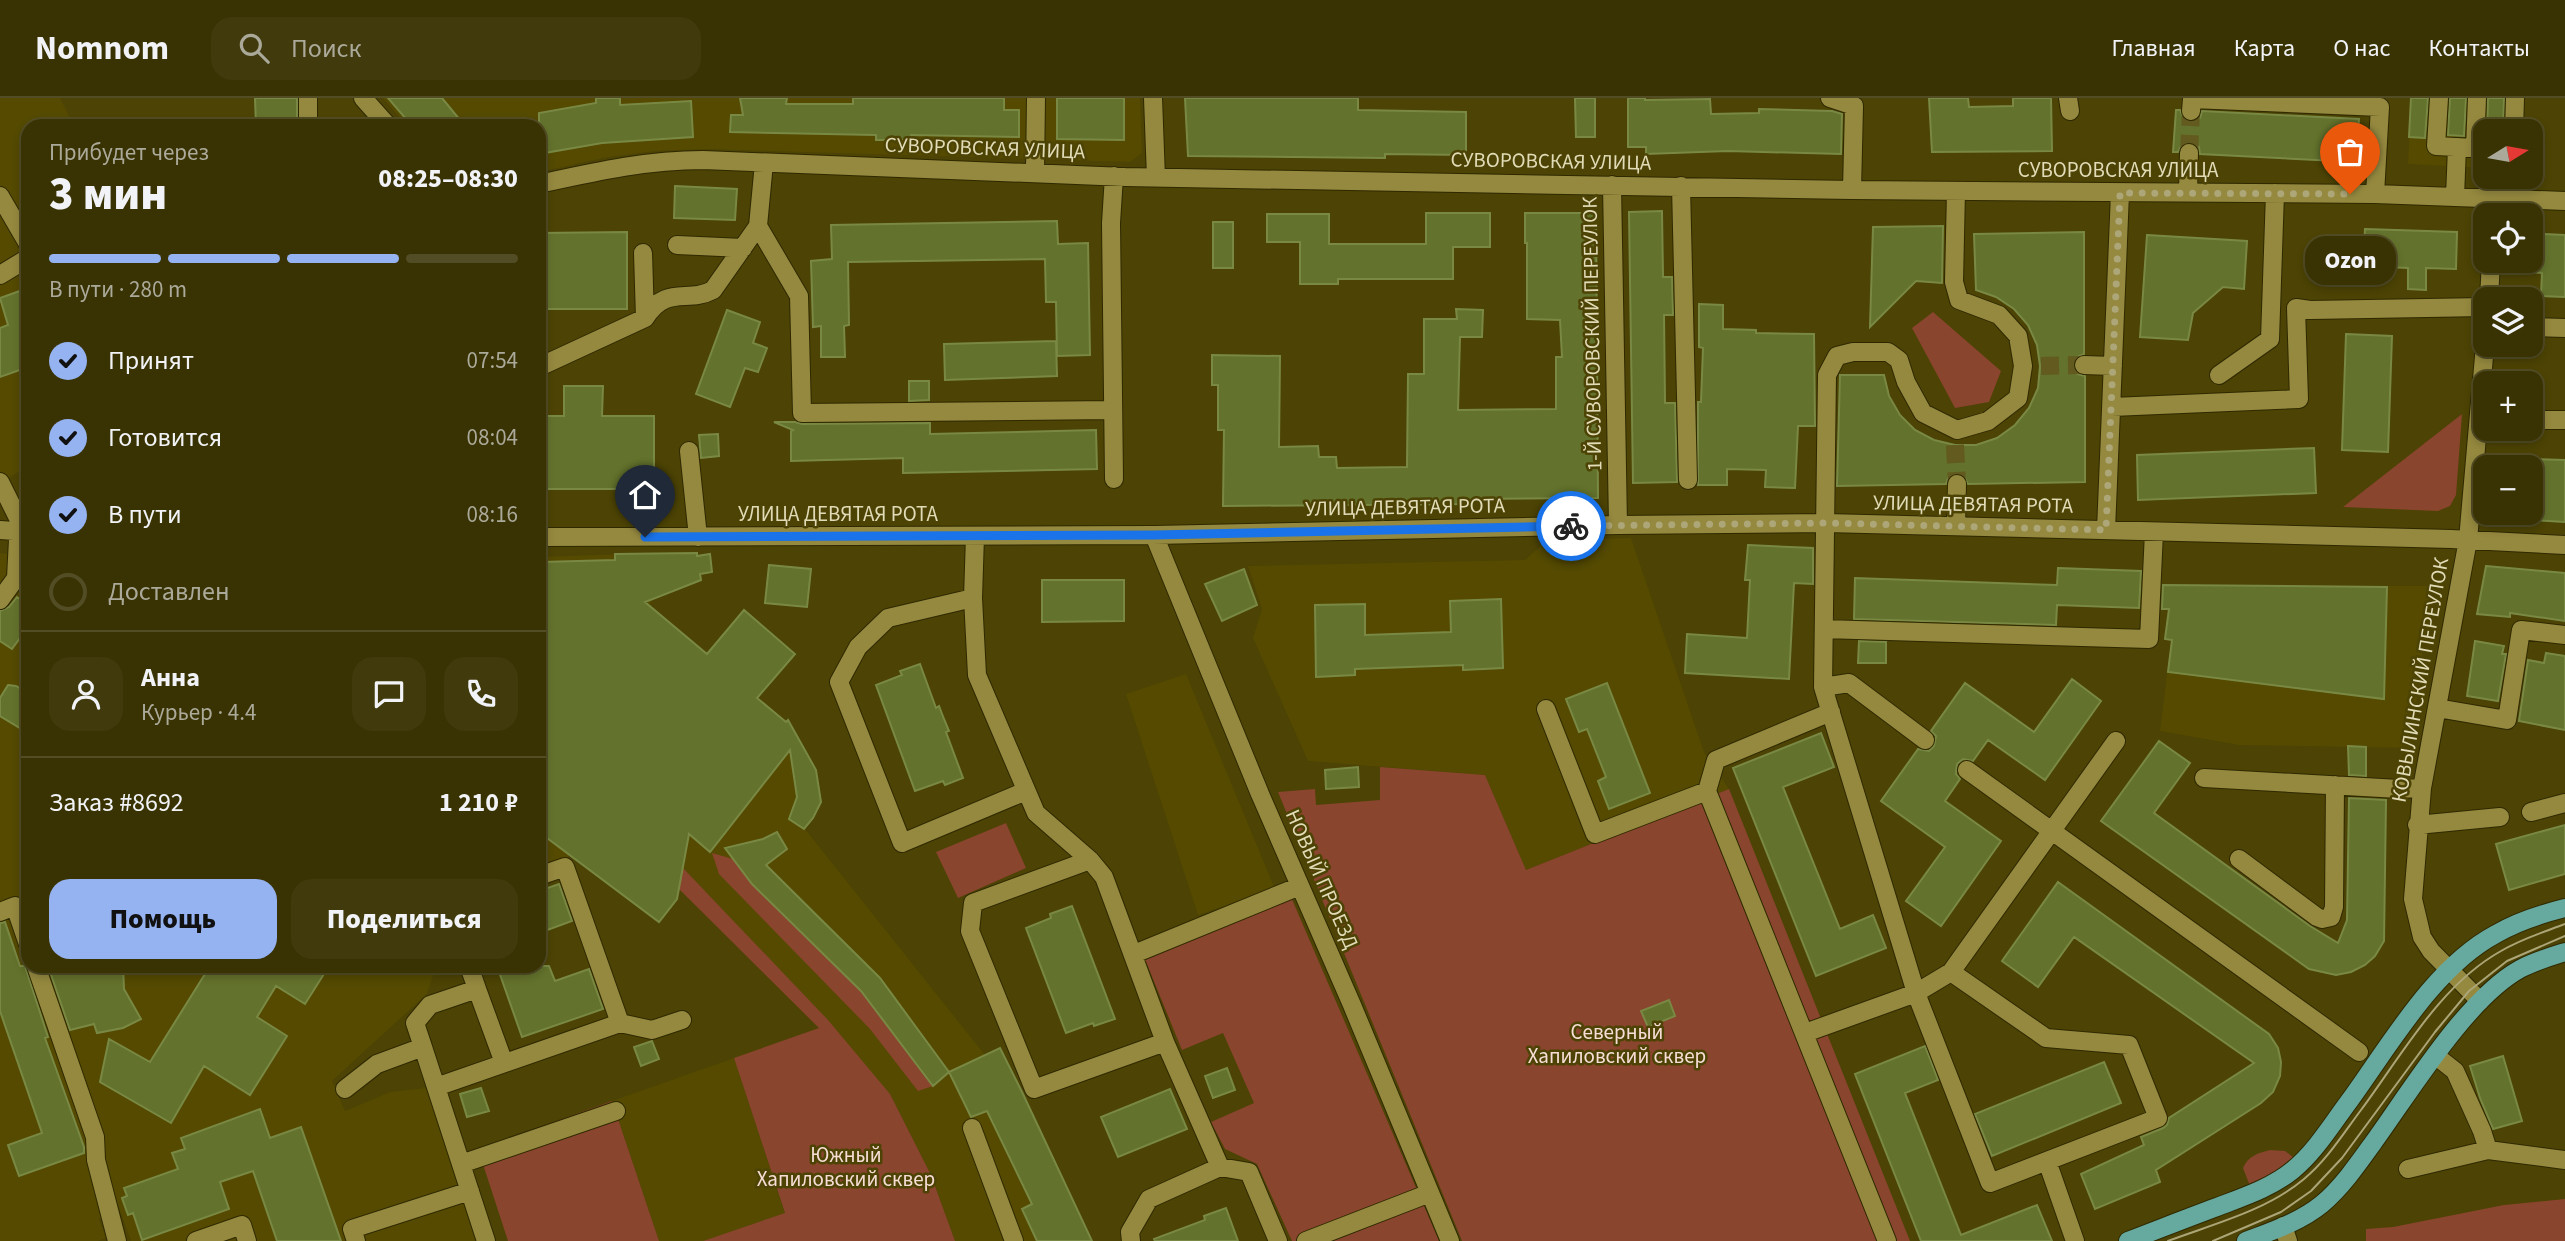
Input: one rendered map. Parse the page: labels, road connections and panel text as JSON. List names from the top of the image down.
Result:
{
  "streets": {
    "street": [
      "СУВОРОВСКАЯ УЛИЦА",
      "1-Й СУВОРОВСКИЙ ПЕРЕУЛОК",
      "УЛИЦА ДЕВЯТАЯ РОТА",
      "КОВЫЛИНСКИЙ ПЕРЕУЛОК",
      "НОВЫЙ ПРОЕЗД"
    ]
  },
  "crossings": [
    ["СУВОРОВСКАЯ УЛИЦА", "1-Й СУВОРОВСКИЙ ПЕРЕУЛОК"],
    ["1-Й СУВОРОВСКИЙ ПЕРЕУЛОК", "УЛИЦА ДЕВЯТАЯ РОТА"],
    ["УЛИЦА ДЕВЯТАЯ РОТА", "КОВЫЛИНСКИЙ ПЕРЕУЛОК"],
    ["УЛИЦА ДЕВЯТАЯ РОТА", "НОВЫЙ ПРОЕЗД"]
  ],
  "parks": ["Северный Хапиловский сквер", "Южный Хапиловский сквер"],
  "places": ["Ozon"],
  "north": "right",
  "page": {
    "header": "Nomnom",
    "search": "Поиск",
    "nav": [
      "Главная",
      "Карта",
      "О нас",
      "Контакты"
    ],
    "map_buttons": ["+", "−"],
    "heading": ["3 мин", "Прибудет через", "08:25–08:30"],
    "panel": [
      "Анна",
      "Курьер · 4.4",
      "Заказ #8692",
      "1 210 ₽"
    ],
    "bubble": "Ozon",
    "bar": "В пути · 280 m",
    "list": [
      ["Принят", "07:54"],
      ["Готовится", "08:04"],
      ["В пути", "08:16"],
      "Доставлен"
    ],
    "buttons": ["Помощь", "Поделиться"]
  }
}
